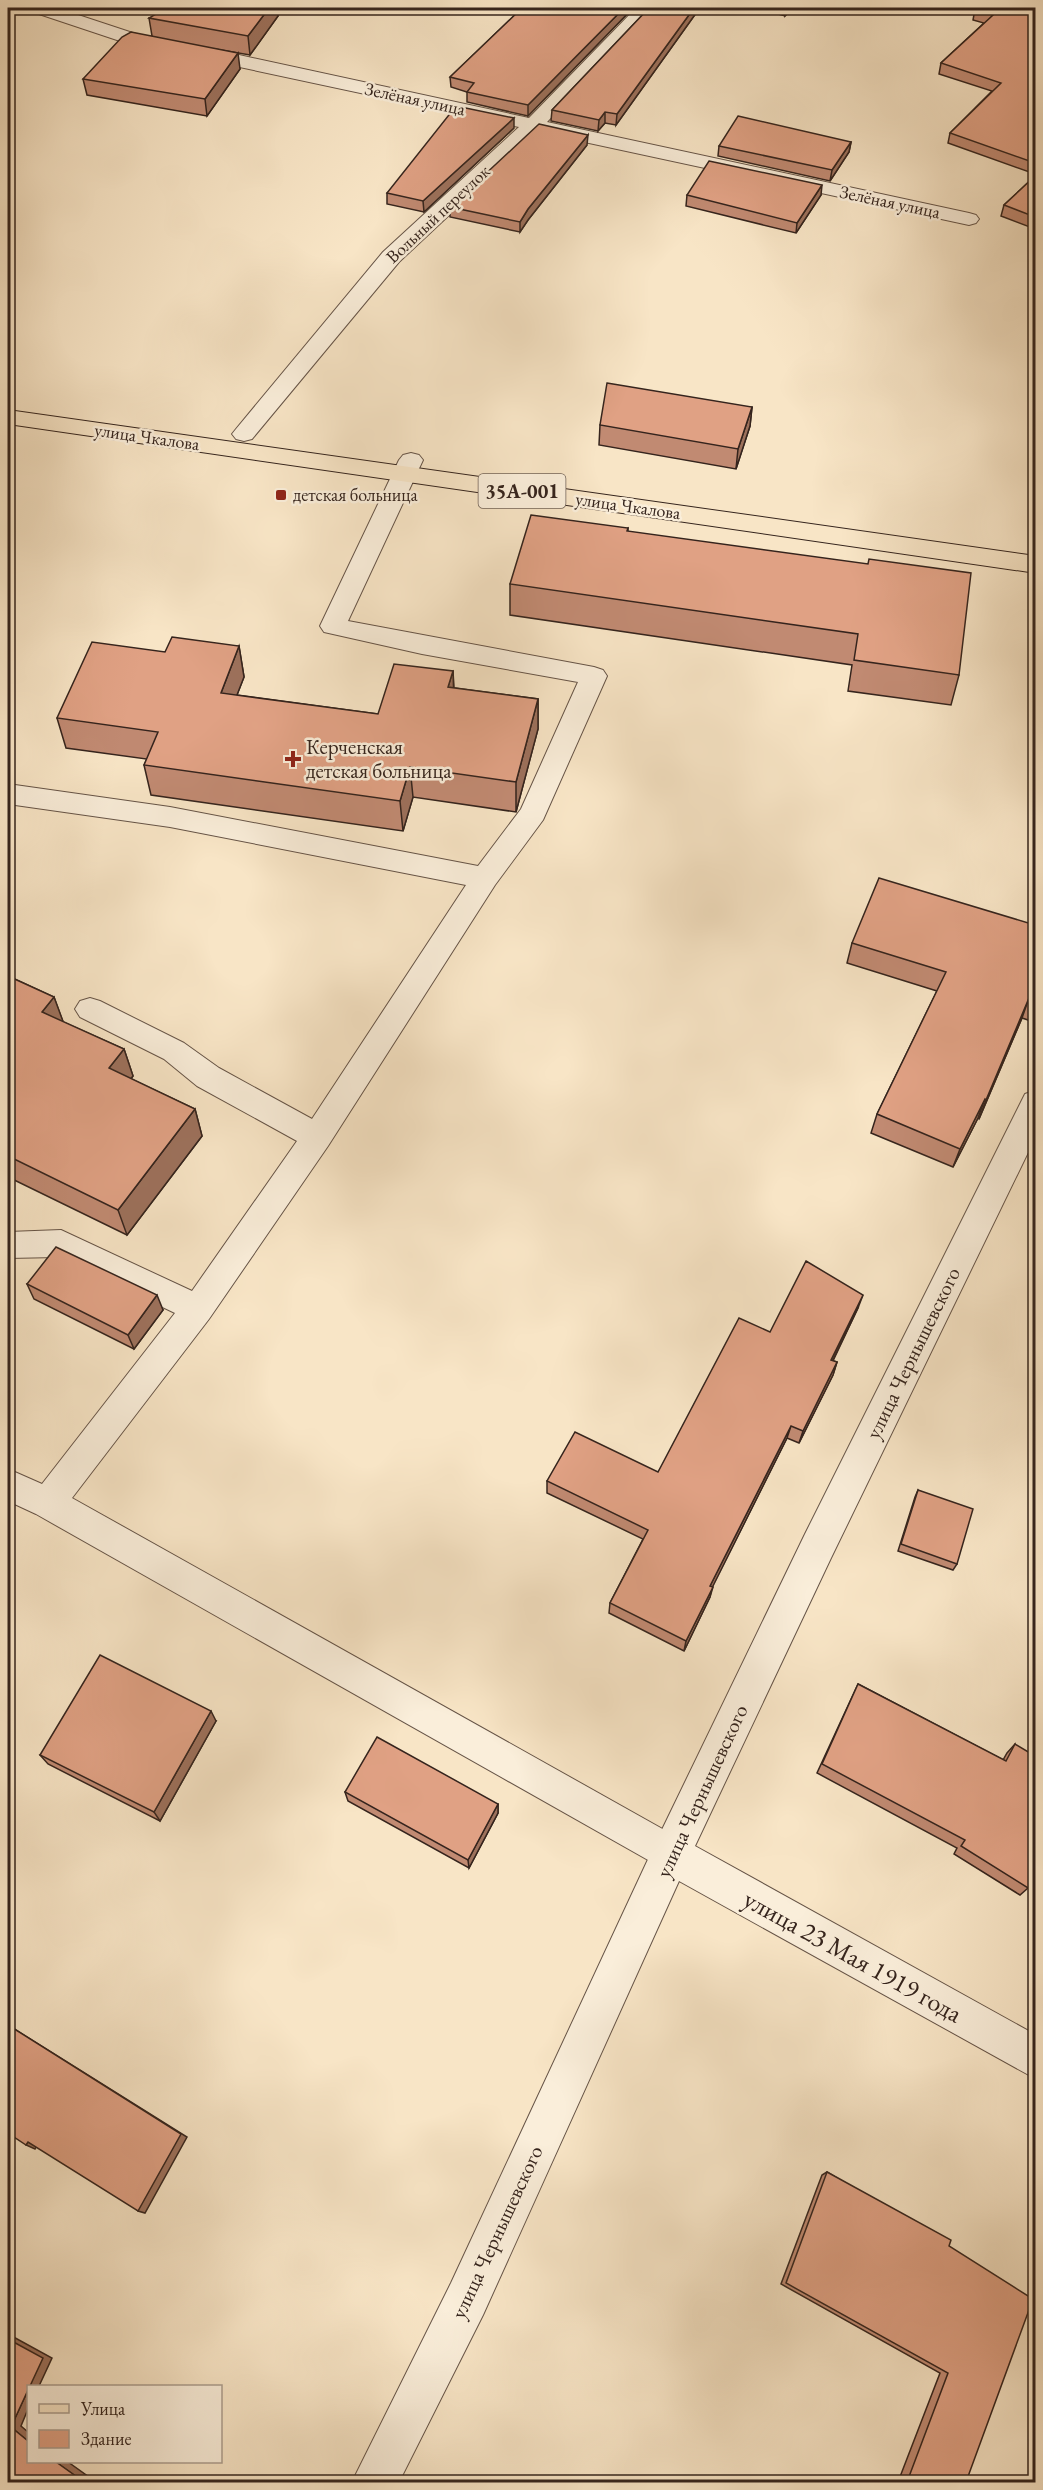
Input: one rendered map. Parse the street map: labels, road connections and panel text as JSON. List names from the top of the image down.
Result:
{
  "streets": {
    "main road": ["улица Чкалова", "35А-001"],
    "street": ["улица Чернышевского", "улица 23 Мая 1919 года"],
    "lane": ["Зелёная улица", "Вольный переулок"]
  },
  "crossings": [
    ["Зелёная улица", "Вольный переулок"],
    ["Вольный переулок", "улица Чкалова"],
    ["улица Чернышевского", "улица 23 Мая 1919 года"]
  ],
  "places": {
    "transit": ["детская больница"],
    "health": ["Керченская детская больница"]
  },
  "legend": ["Улица", "Здание"]
}
